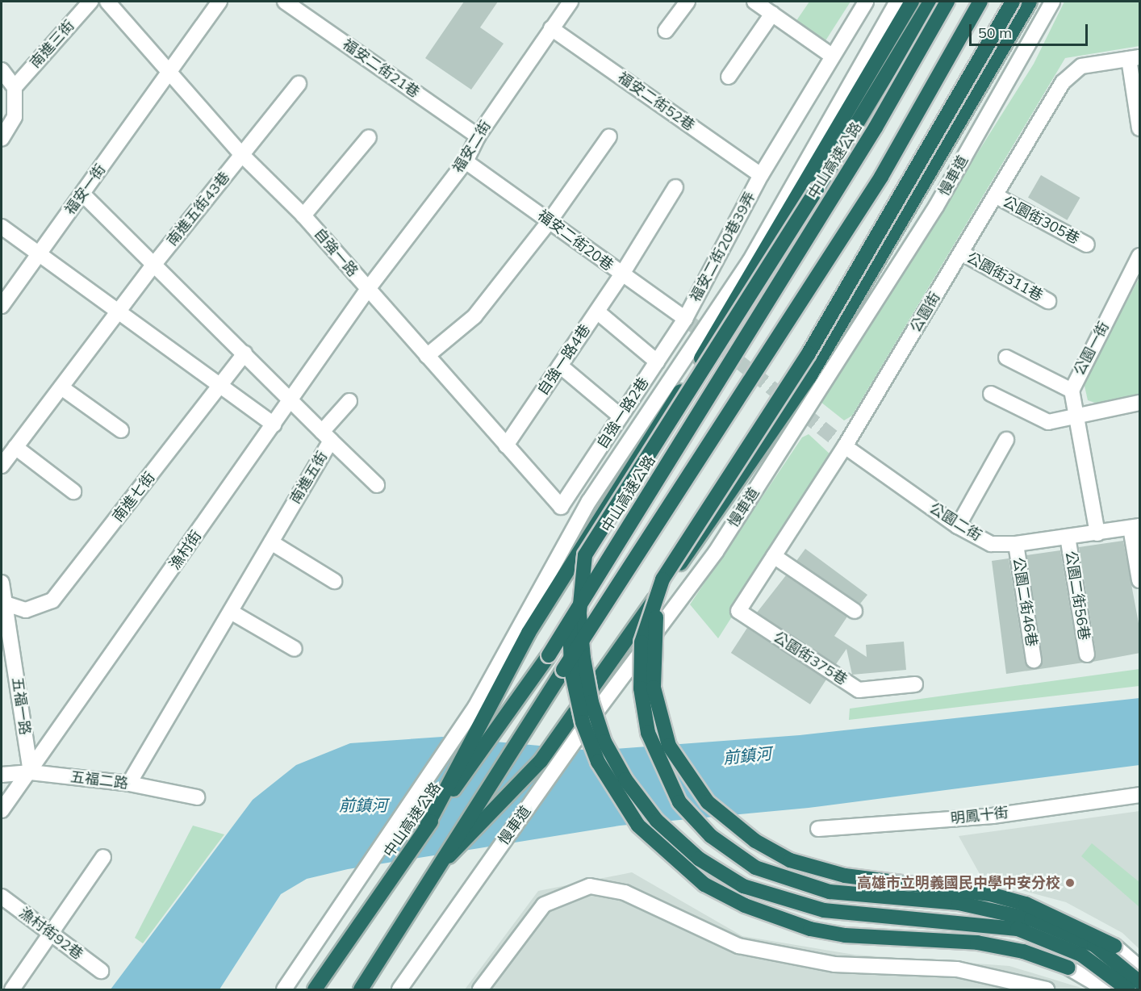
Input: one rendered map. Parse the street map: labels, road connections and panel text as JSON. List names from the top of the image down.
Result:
{
  "streets": {
    "highway": ["中山高速公路"],
    "street": [
      "南進三街",
      "福安二街21巷",
      "福安二街52巷",
      "福安二街",
      "慢車道",
      "福安一街",
      "南進五街43巷",
      "公園街305巷",
      "福安二街20巷",
      "福安二街20巷39弄",
      "自強一路",
      "公園街311巷",
      "公園街",
      "公園一街",
      "自強一路4巷",
      "自強一路2巷",
      "南進五街",
      "南進七街",
      "公園二街",
      "漁村街",
      "公園二街56巷",
      "公園二街46巷",
      "公園街375巷",
      "五福一路",
      "五福二路",
      "明鳳十街",
      "漁村街92巷"
    ]
  },
  "crossings": [
    ["福安二街21巷", "福安二街"],
    ["福安二街52巷", "福安二街"],
    ["福安二街52巷", "福安二街20巷39弄"],
    ["福安二街", "福安二街20巷"],
    ["福安二街", "自強一路"],
    ["福安二街", "漁村街"],
    ["福安一街", "自強一路"],
    ["福安一街", "南進五街"],
    ["南進五街43巷", "自強一路"],
    ["南進五街43巷", "南進五街"],
    ["公園街305巷", "公園街"],
    ["福安二街20巷", "福安二街20巷39弄"],
    ["福安二街20巷", "自強一路4巷"],
    ["福安二街20巷", "自強一路2巷"],
    ["福安二街20巷39弄", "自強一路2巷"],
    ["自強一路", "自強一路4巷"],
    ["自強一路", "自強一路2巷"],
    ["自強一路", "漁村街"],
    ["公園街311巷", "公園街"],
    ["公園街", "公園二街"],
    ["公園街", "公園街375巷"],
    ["公園一街", "公園二街"],
    ["南進五街", "南進七街"],
    ["南進五街", "漁村街"],
    ["南進五街", "五福二路"],
    ["南進七街", "五福一路"],
    ["公園二街", "公園二街56巷"],
    ["公園二街", "公園二街46巷"],
    ["漁村街", "五福一路"],
    ["漁村街", "五福二路"],
    ["五福一路", "五福二路"]
  ],
  "water": ["前鎮河"],
  "places": ["高雄市立明義國民中學中安分校"],
  "scale_bar": "50 m"
}
